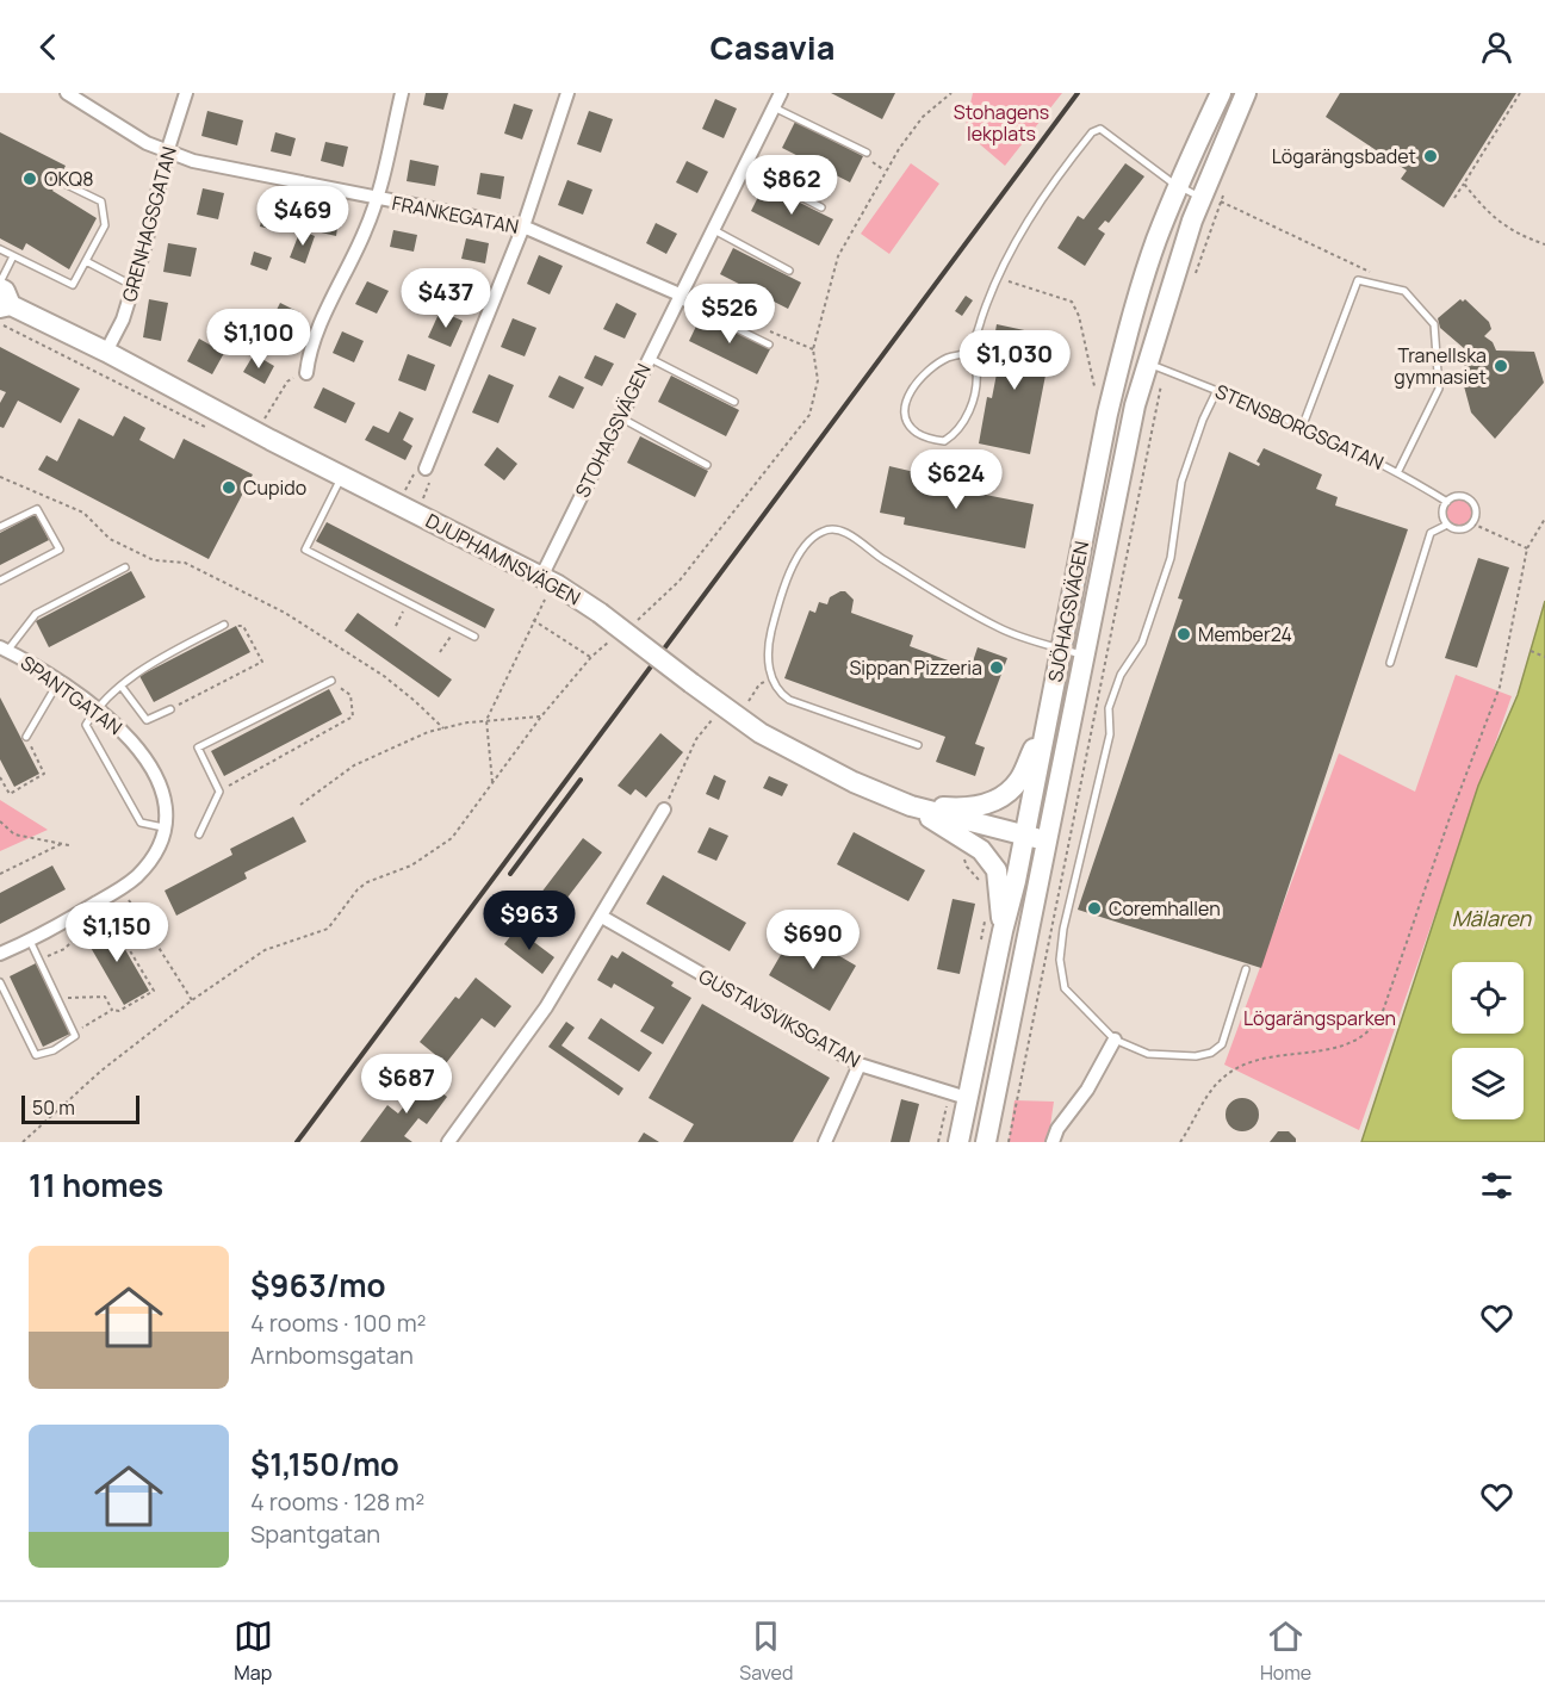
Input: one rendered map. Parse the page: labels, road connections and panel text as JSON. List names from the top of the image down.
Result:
{
  "streets": {
    "main road": ["DJUPHAMNSVÄGEN", "SJÖHAGSVÄGEN"],
    "street": [
      "FRANKEGATAN",
      "GRENHAGSGATAN",
      "STOHAGSVÄGEN",
      "SPANTGATAN",
      "GUSTAVSVIKSGATAN"
    ],
    "lane": ["STENSBORGSGATAN"]
  },
  "crossings": [
    ["FRANKEGATAN", "GRENHAGSGATAN"],
    ["FRANKEGATAN", "STOHAGSVÄGEN"],
    ["GRENHAGSGATAN", "DJUPHAMNSVÄGEN"],
    ["STENSBORGSGATAN", "SJÖHAGSVÄGEN"],
    ["STOHAGSVÄGEN", "DJUPHAMNSVÄGEN"],
    ["DJUPHAMNSVÄGEN", "SJÖHAGSVÄGEN"],
    ["SJÖHAGSVÄGEN", "GUSTAVSVIKSGATAN"]
  ],
  "water": ["Mälaren"],
  "parks": ["Stohagens lekplats", "Lögarängsparken"],
  "places": [
    "Lögarängsbadet",
    "OKQ8",
    "Tranellska gymnasiet",
    "Cupido",
    "Member24",
    "Sippan Pizzeria",
    "Coremhallen"
  ],
  "scale_bar": "50 m",
  "page": {
    "header": "Casavia",
    "price": [
      "$862",
      "$469",
      "$437",
      "$526",
      "$1,100",
      "$1,030",
      "$624",
      "$963",
      "$1,150",
      "$690",
      "$687"
    ],
    "scale": "50 m",
    "heading": "11 homes",
    "list": [
      {
        "name": "$963/mo",
        "note": "4 rooms · 100 m² · Arnbomsgatan"
      },
      {
        "name": "$1,150/mo",
        "note": "4 rooms · 128 m² · Spantgatan"
      }
    ],
    "tabs": ["Map", "Saved", "Home"]
  }
}
